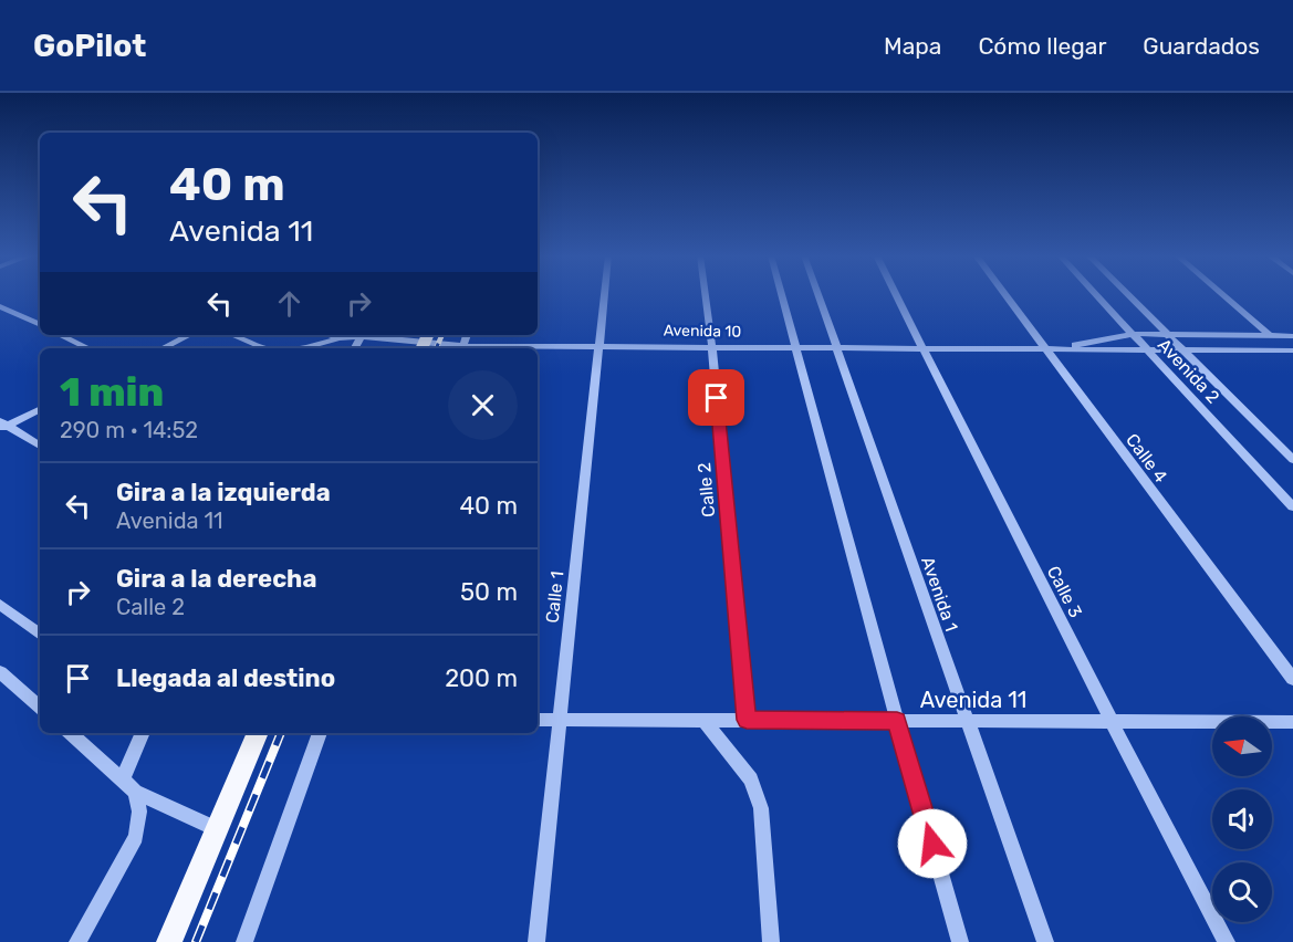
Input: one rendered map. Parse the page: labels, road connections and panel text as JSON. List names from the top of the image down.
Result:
{
  "streets": {
    "street": [
      "Avenida 10",
      "Avenida 2",
      "Calle 4",
      "Calle 2",
      "Calle 3",
      "Avenida 1",
      "Calle 1",
      "Avenida 11"
    ]
  },
  "crossings": [
    ["Avenida 10", "Avenida 2"],
    ["Avenida 10", "Calle 4"],
    ["Avenida 10", "Calle 2"],
    ["Avenida 10", "Calle 3"],
    ["Avenida 10", "Avenida 1"],
    ["Avenida 10", "Calle 1"],
    ["Calle 2", "Avenida 11"],
    ["Calle 3", "Avenida 11"],
    ["Avenida 1", "Avenida 11"],
    ["Calle 1", "Avenida 11"]
  ],
  "north": "left",
  "page": {
    "header": "GoPilot",
    "nav": ["Mapa", "Cómo llegar", "Guardados"],
    "turn": ["40 m", "Avenida 11"],
    "heading": ["1 min", "290 m · 14:52"],
    "list": [
      {
        "name": "Gira a la izquierda",
        "note": "Avenida 11",
        "value": "40 m"
      },
      {
        "name": "Gira a la derecha",
        "note": "Calle 2",
        "value": "50 m"
      },
      {
        "name": "Llegada al destino",
        "value": "200 m"
      }
    ]
  }
}
